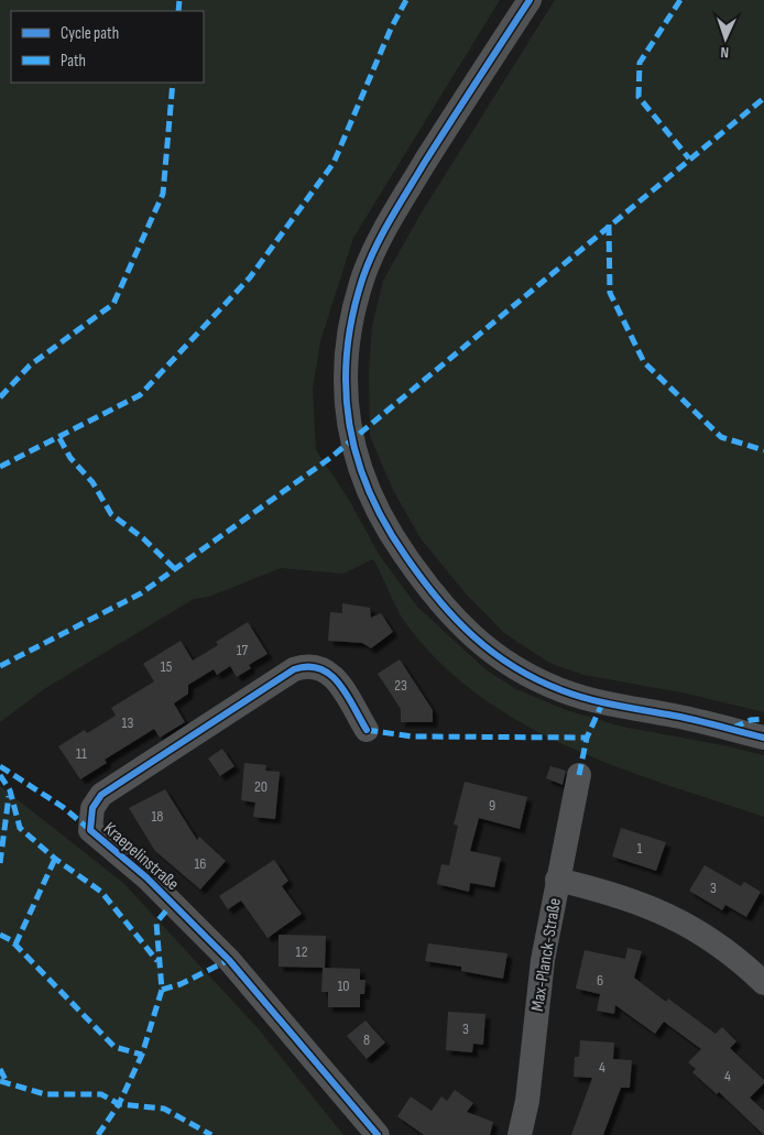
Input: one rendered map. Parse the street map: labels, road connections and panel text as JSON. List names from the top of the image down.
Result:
{
  "streets": {
    "street": ["Kraepelinstraße", "Max-Planck-Straße"]
  },
  "house_numbers": [
    "17",
    "15",
    "23",
    "13",
    "11",
    "20",
    "9",
    "18",
    "1",
    "16",
    "3",
    "12",
    "6",
    "10",
    "3",
    "8",
    "4",
    "4"
  ],
  "legend": ["Cycle path", "Path"],
  "north": "bottom"
}
